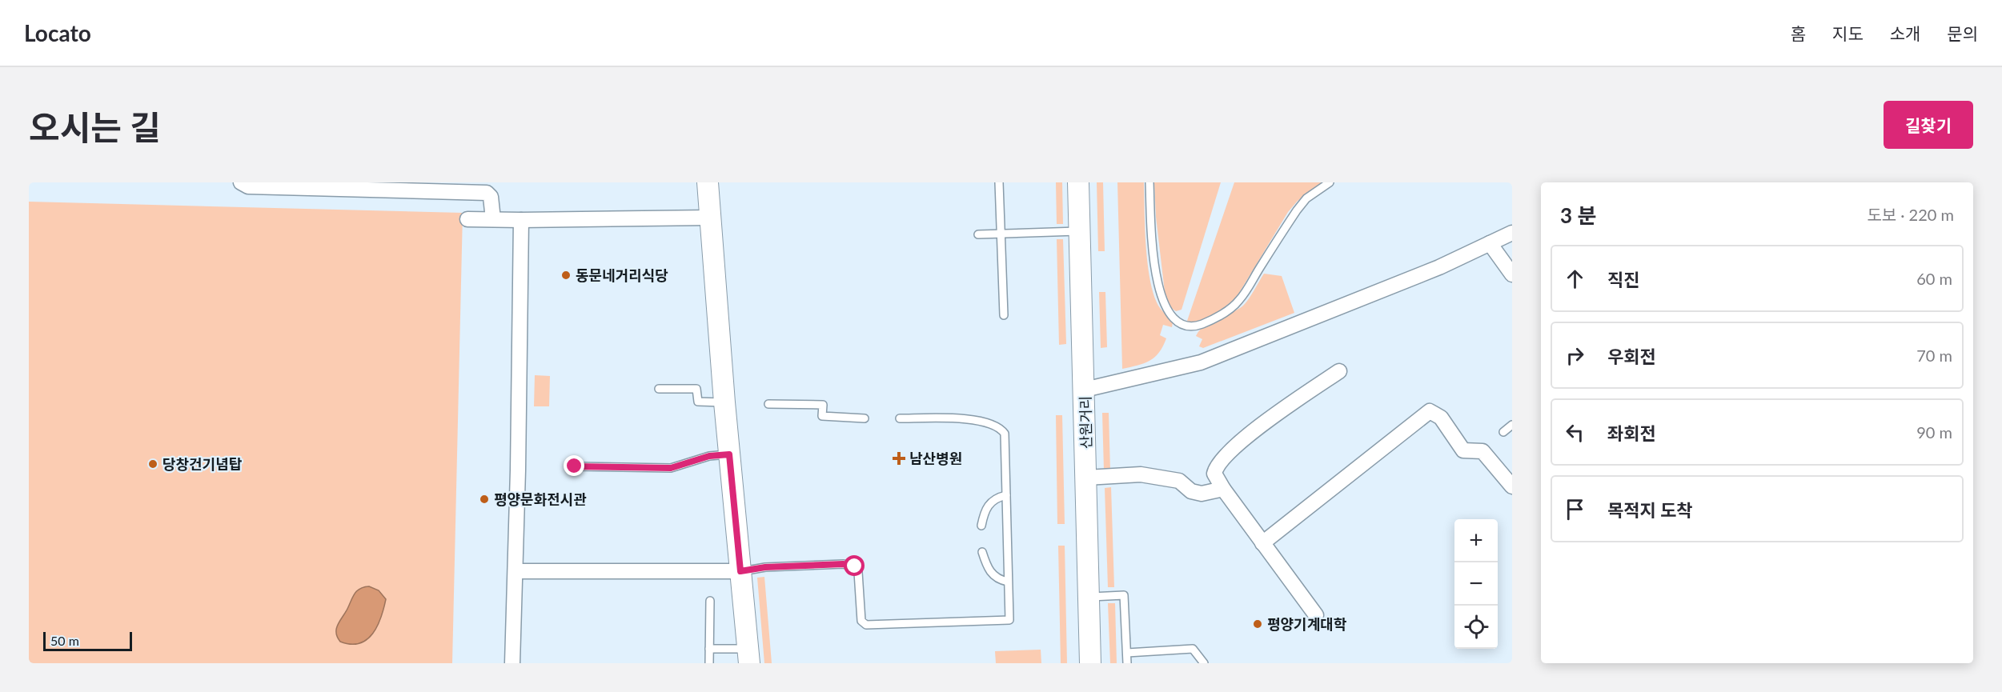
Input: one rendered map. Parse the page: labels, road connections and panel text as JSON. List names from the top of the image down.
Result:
{
  "streets": {
    "main road": ["산원거리"]
  },
  "places": {
    "other": [
      "동문네거리식당",
      "당창건기념탑",
      "평양문화전시관",
      "평양기계대학"
    ],
    "health": ["남산병원"]
  },
  "scale_bar": "50 m",
  "page": {
    "header": "Locato",
    "nav": [
      "홈",
      "지도",
      "소개",
      "문의"
    ],
    "title": "오시는 길",
    "buttons": "길찾기",
    "heading": ["3 분", "도보 · 220 m"],
    "list": [
      ["직진", "60 m"],
      ["우회전", "70 m"],
      ["좌회전", "90 m"],
      "목적지 도착"
    ],
    "map_buttons": ["+", "−"],
    "scale": "50 m"
  }
}
